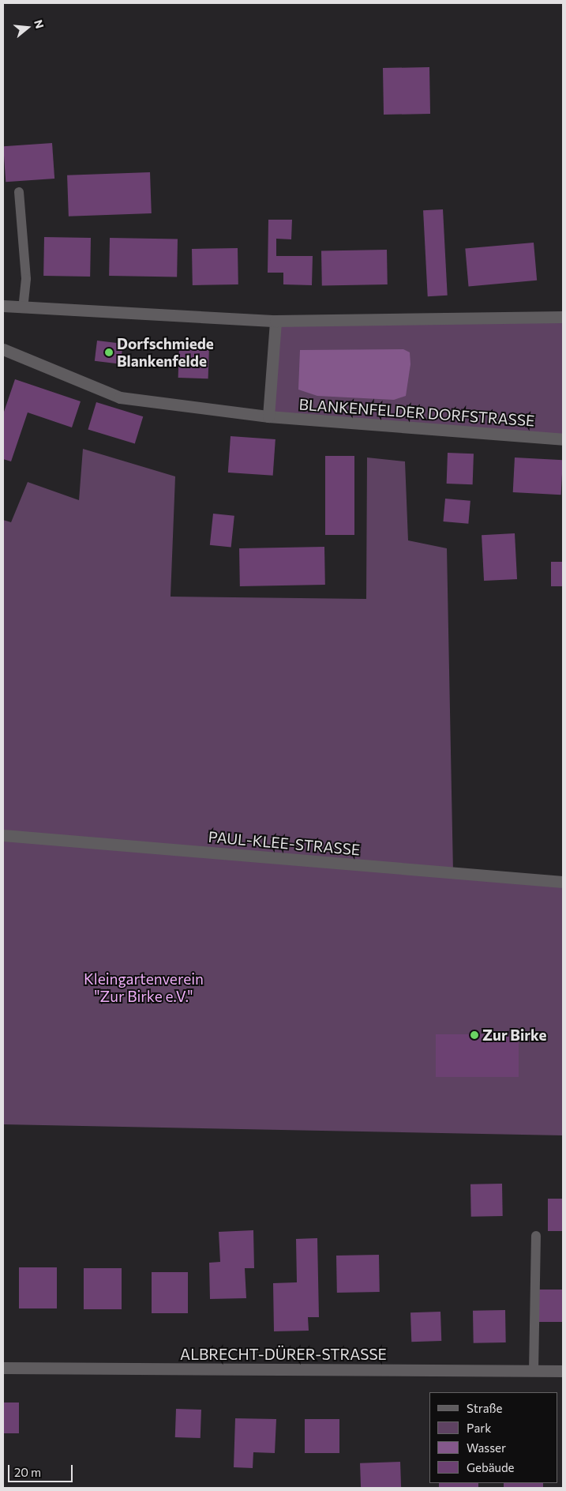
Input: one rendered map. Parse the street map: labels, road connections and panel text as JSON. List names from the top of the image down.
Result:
{
  "streets": {
    "street": ["BLANKENFELDER DORFSTRASSE", "PAUL-KLEE-STRASSE", "ALBRECHT-DÜRER-STRASSE"]
  },
  "parks": ["Kleingartenverein \"Zur Birke e.V.\""],
  "places": ["Dorfschmiede Blankenfelde", "Zur Birke"],
  "legend": [
    "Straße",
    "Park",
    "Wasser",
    "Gebäude"
  ],
  "scale_bar": "20 m",
  "north": "right"
}
